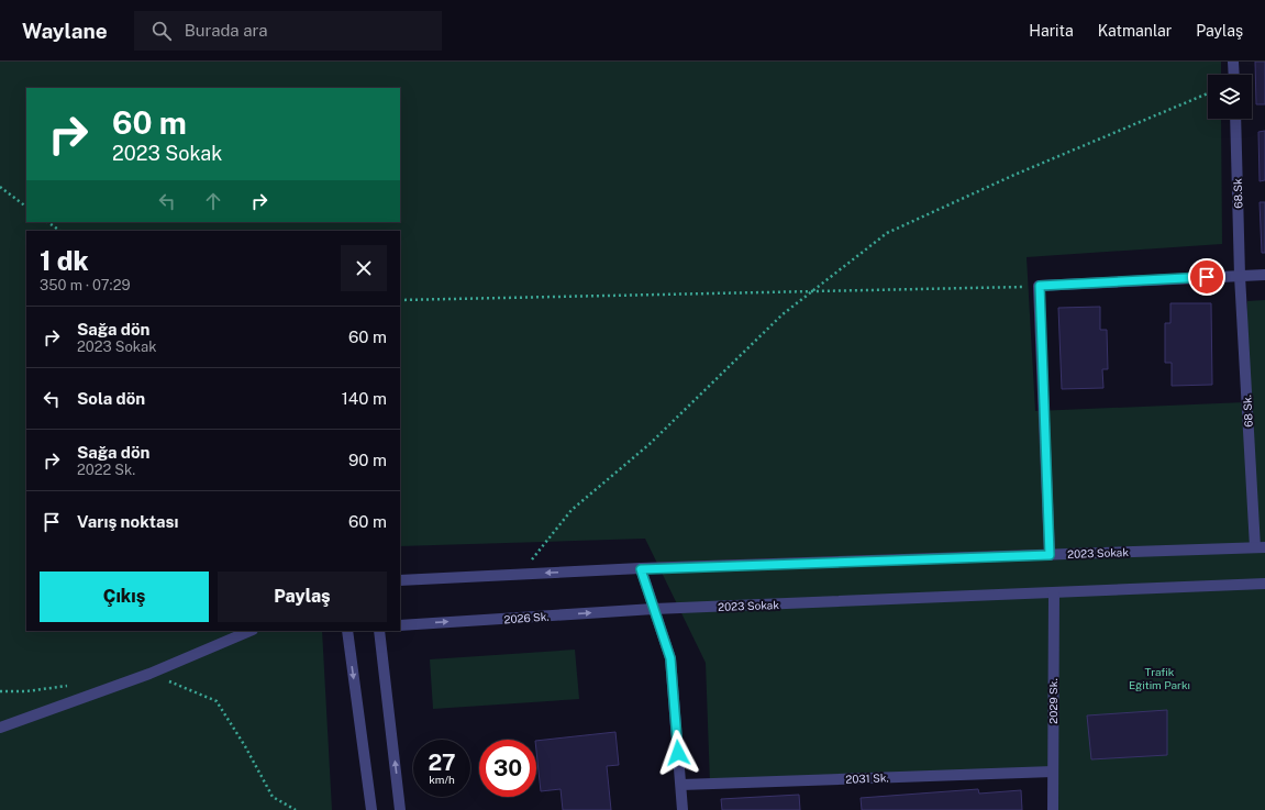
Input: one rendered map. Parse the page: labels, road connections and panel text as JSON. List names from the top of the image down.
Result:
{
  "streets": {
    "street": [
      "68.Sk",
      "68 Sk.",
      "2023 Sokak",
      "2026 Sk.",
      "2029 Sk.",
      "2031 Sk."
    ]
  },
  "crossings": [
    ["68.Sk", "68 Sk."],
    ["68 Sk.", "2023 Sokak"],
    ["2023 Sokak", "2026 Sk."],
    ["2023 Sokak", "2029 Sk."],
    ["2029 Sk.", "2031 Sk."]
  ],
  "parks": ["Trafik Eğitim Parkı"],
  "page": {
    "header": "Waylane",
    "search": "Burada ara",
    "nav": ["Harita", "Katmanlar", "Paylaş"],
    "turn": ["60 m", "2023 Sokak"],
    "heading": ["1 dk", "350 m · 07:29"],
    "list": [
      {
        "name": "Sağa dön",
        "note": "2023 Sokak",
        "value": "60 m"
      },
      {
        "name": "Sola dön",
        "value": "140 m"
      },
      {
        "name": "Sağa dön",
        "note": "2022 Sk.",
        "value": "90 m"
      },
      {
        "name": "Varış noktası",
        "value": "60 m"
      }
    ],
    "buttons": ["Çıkış", "Paylaş"],
    "speed": "27 km/h",
    "limit": "30"
  }
}
